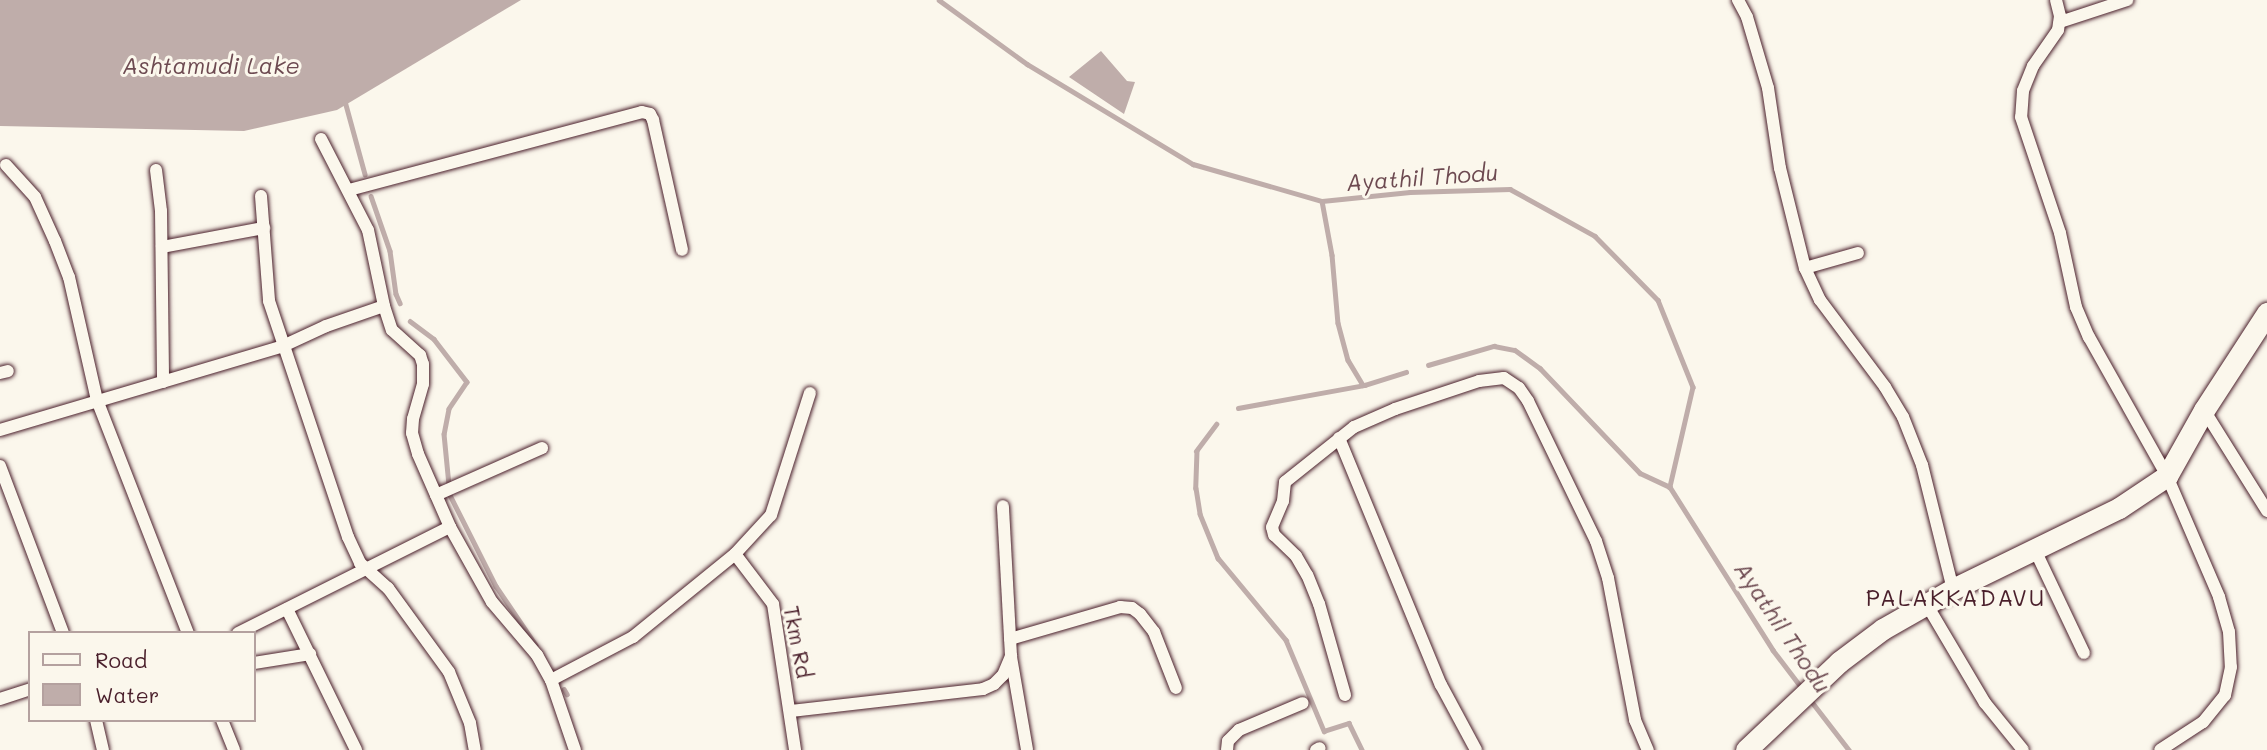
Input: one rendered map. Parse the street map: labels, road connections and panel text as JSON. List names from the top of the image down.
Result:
{
  "streets": {
    "street": ["Tkm Rd"]
  },
  "districts": ["PALAKKADAVU"],
  "water": ["Ashtamudi Lake", "Ayathil Thodu"],
  "legend": ["Road", "Water"]
}
